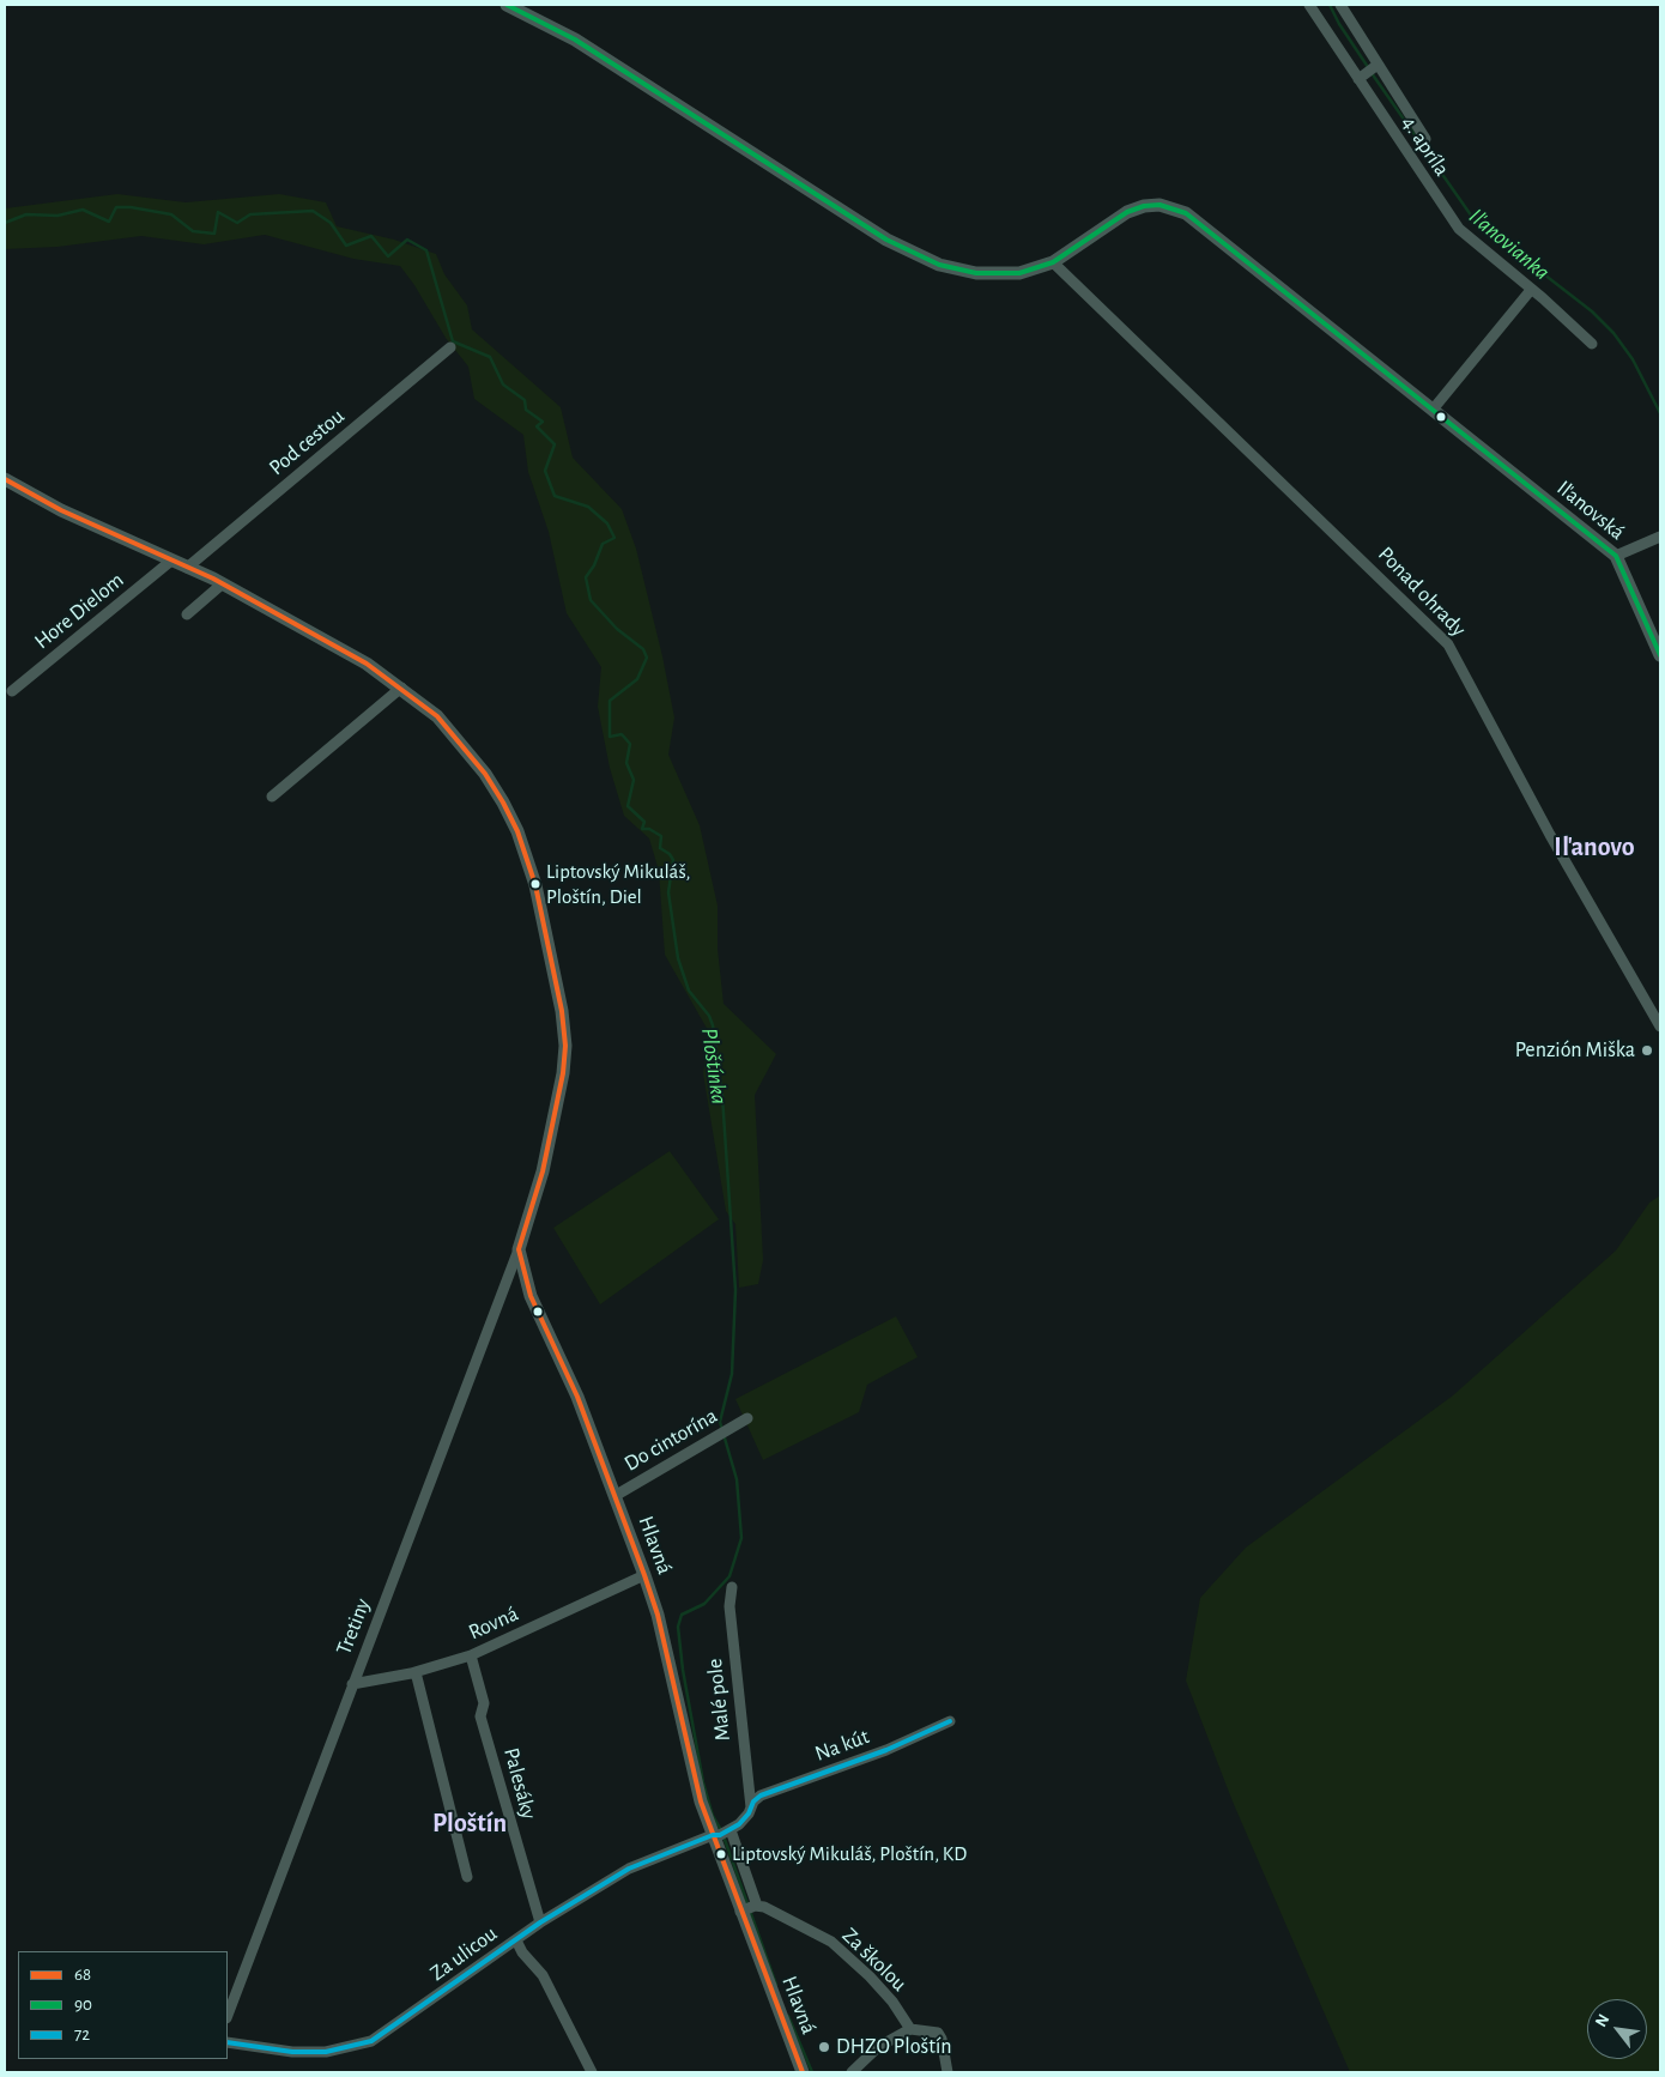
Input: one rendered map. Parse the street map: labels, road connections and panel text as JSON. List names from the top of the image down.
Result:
{
  "streets": {
    "street": [
      "4. apríla",
      "Pod cestou",
      "Iľanovská",
      "Ponad ohrady",
      "Hore Dielom",
      "Do cintorína",
      "Hlavná",
      "Rovná",
      "Tretiny",
      "Malé pole",
      "Na kút",
      "Palesáky",
      "Za ulicou",
      "Za školou"
    ]
  },
  "crossings": [
    ["Iľanovská", "Ponad ohrady"],
    ["Do cintorína", "Hlavná"],
    ["Hlavná", "Rovná"],
    ["Hlavná", "Tretiny"],
    ["Hlavná", "Na kút"],
    ["Hlavná", "Za ulicou"],
    ["Hlavná", "Za školou"],
    ["Rovná", "Tretiny"],
    ["Rovná", "Palesáky"],
    ["Malé pole", "Na kút"],
    ["Na kút", "Za ulicou"],
    ["Palesáky", "Za ulicou"]
  ],
  "districts": ["Iľanovo", "Ploštín"],
  "water": ["Iľanovianka", "Ploštínka"],
  "places": [
    "Liptovský Mikuláš, Ploštín, Diel",
    "Penzión Miška",
    "Liptovský Mikuláš, Ploštín, KD",
    "DHZO Ploštín"
  ],
  "lines": ["transit line 90", "transit line 68", "transit line 72"],
  "legend": ["68", "90", "72"],
  "north": "top left"
}
